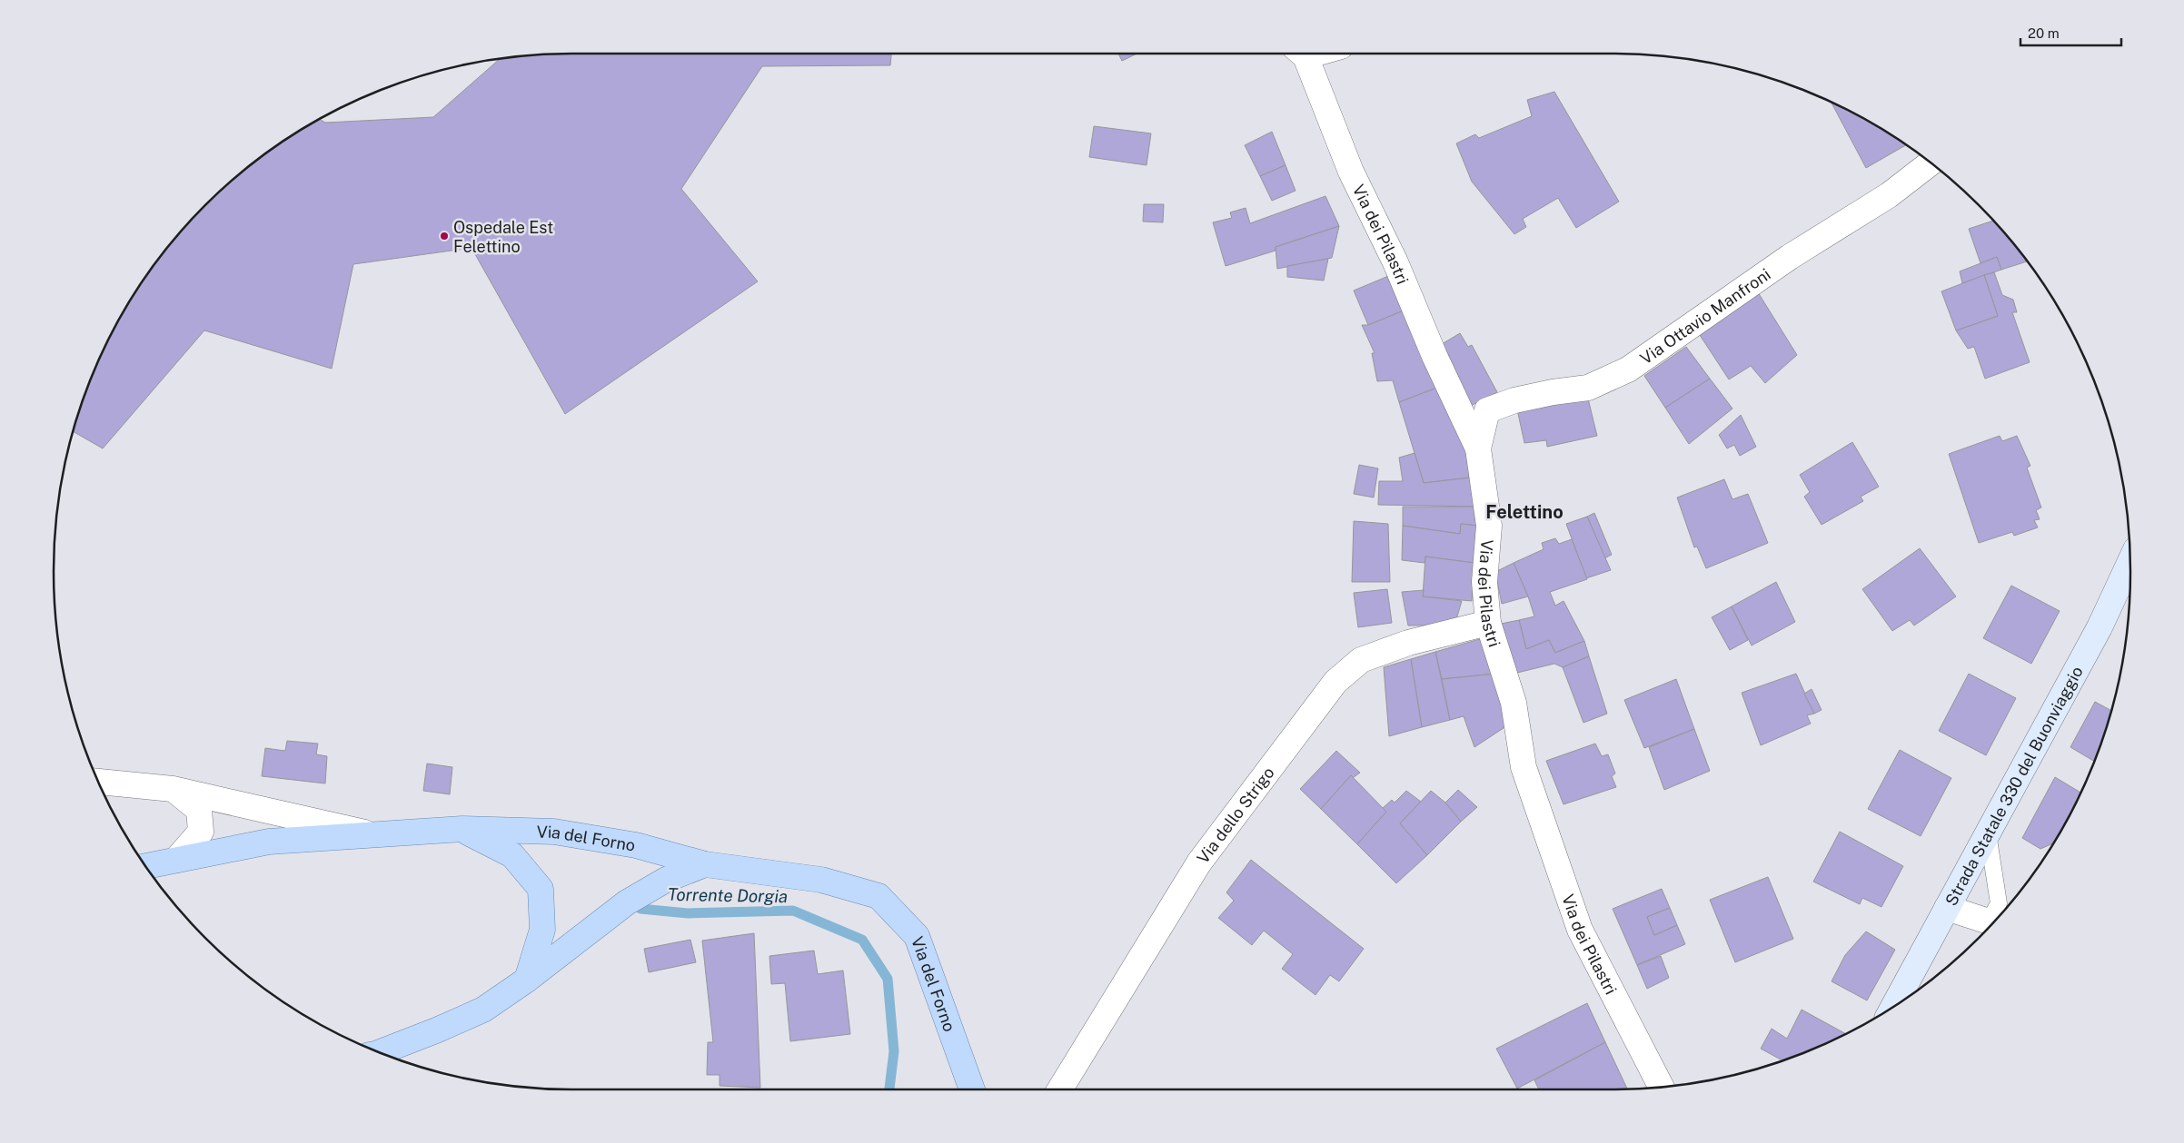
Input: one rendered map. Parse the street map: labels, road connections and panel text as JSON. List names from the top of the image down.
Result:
{
  "streets": {
    "main road": ["Strada Statale 330 del Buonviaggio", "Via del Forno"],
    "street": ["Via dei Pilastri", "Via Ottavio Manfroni", "Via dello Strigo"]
  },
  "crossings": [
    ["Via dei Pilastri", "Via Ottavio Manfroni"],
    ["Via dei Pilastri", "Via dello Strigo"]
  ],
  "districts": ["Felettino"],
  "water": ["Torrente Dorgia"],
  "places": ["Ospedale Est Felettino"],
  "scale_bar": "20 m"
}
